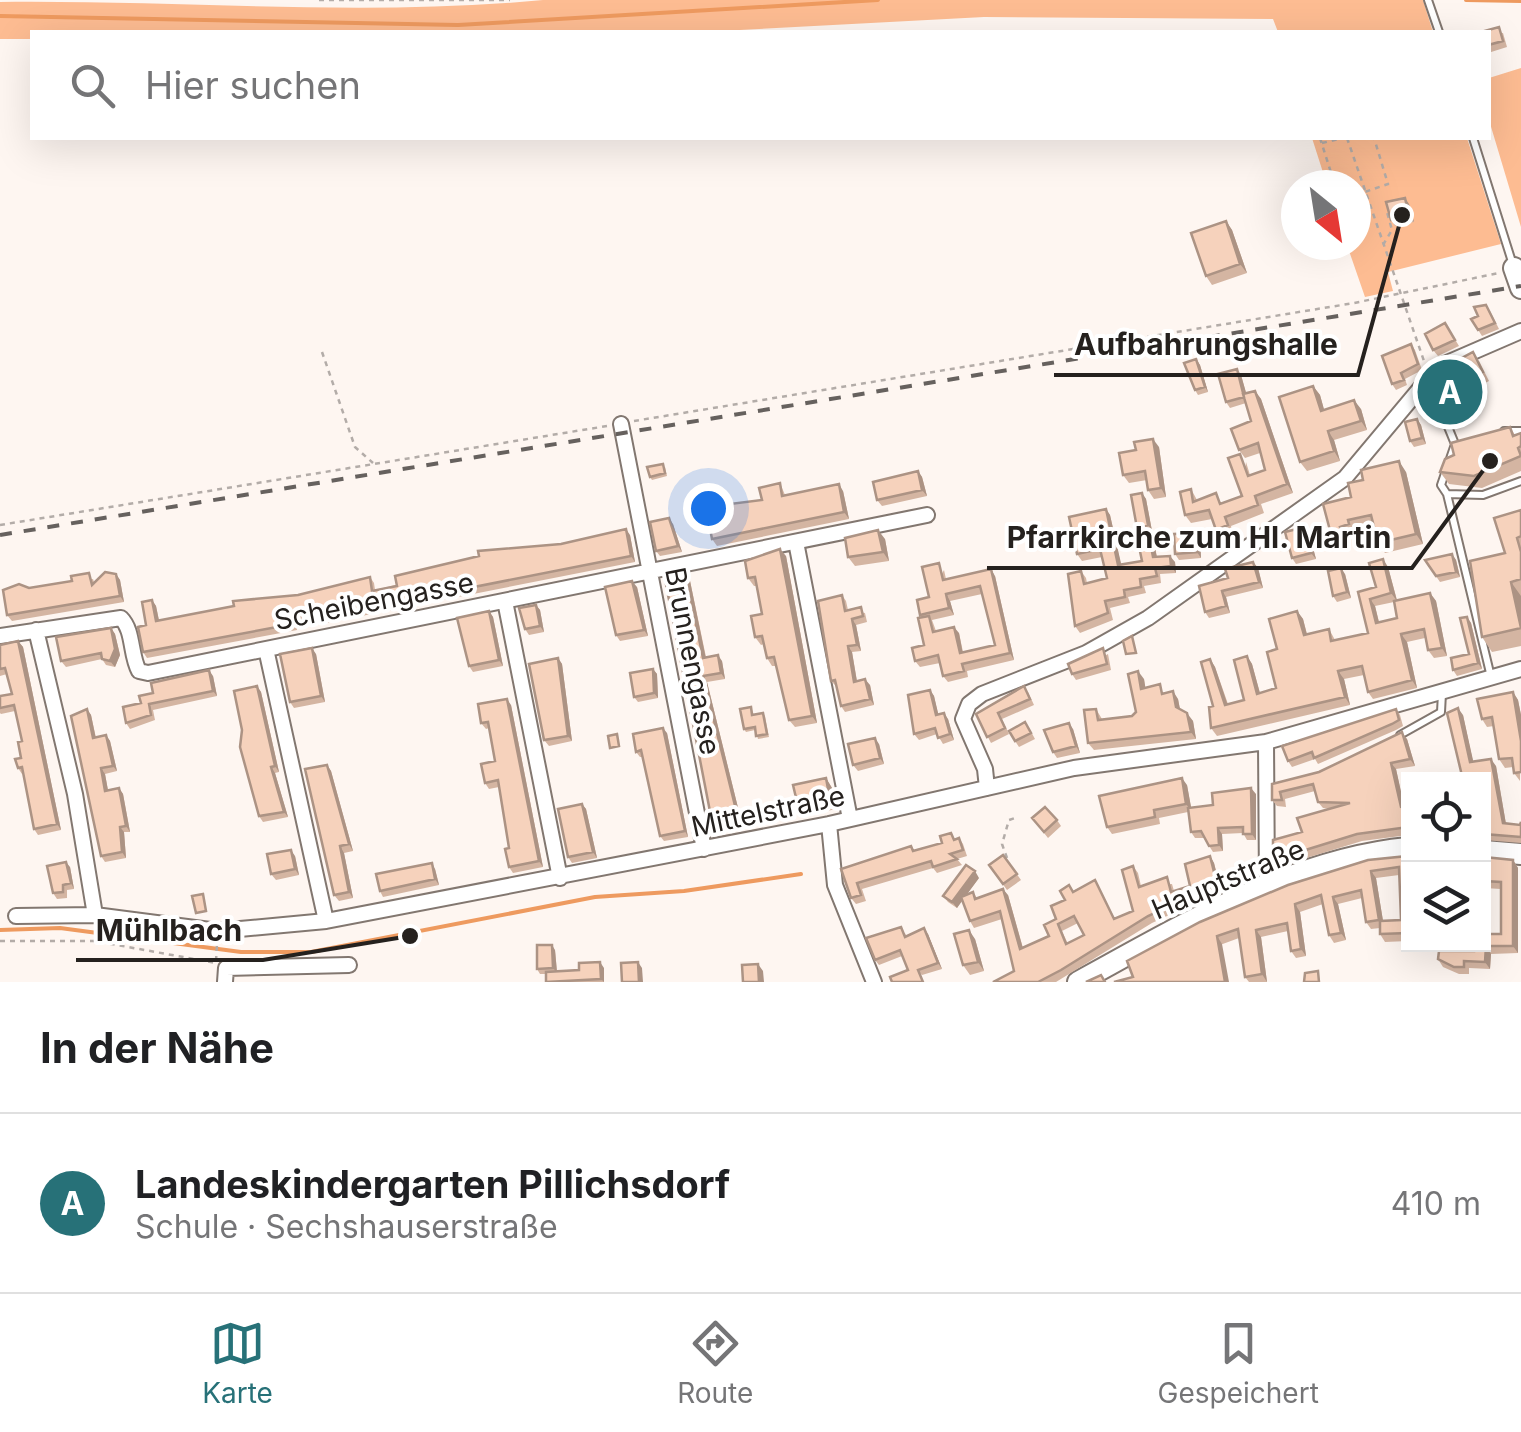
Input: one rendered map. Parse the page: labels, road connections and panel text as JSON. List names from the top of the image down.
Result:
{
  "streets": {
    "main road": ["Hauptstraße"],
    "street": ["Scheibengasse", "Brunnengasse", "Mittelstraße"]
  },
  "crossings": [
    ["Scheibengasse", "Brunnengasse"],
    ["Brunnengasse", "Mittelstraße"]
  ],
  "places": ["Aufbahrungshalle", "Pfarrkirche zum Hl. Martin", "Mühlbach"],
  "north": "bottom right",
  "page": {
    "search": "Hier suchen",
    "pins": "A",
    "heading": "In der Nähe",
    "list": [
      {
        "mark": "A",
        "name": "Landeskindergarten Pillichsdorf",
        "note": "Schule · Sechshauserstraße",
        "value": "410 m"
      }
    ],
    "nav": ["Karte", "Route", "Gespeichert"]
  }
}
